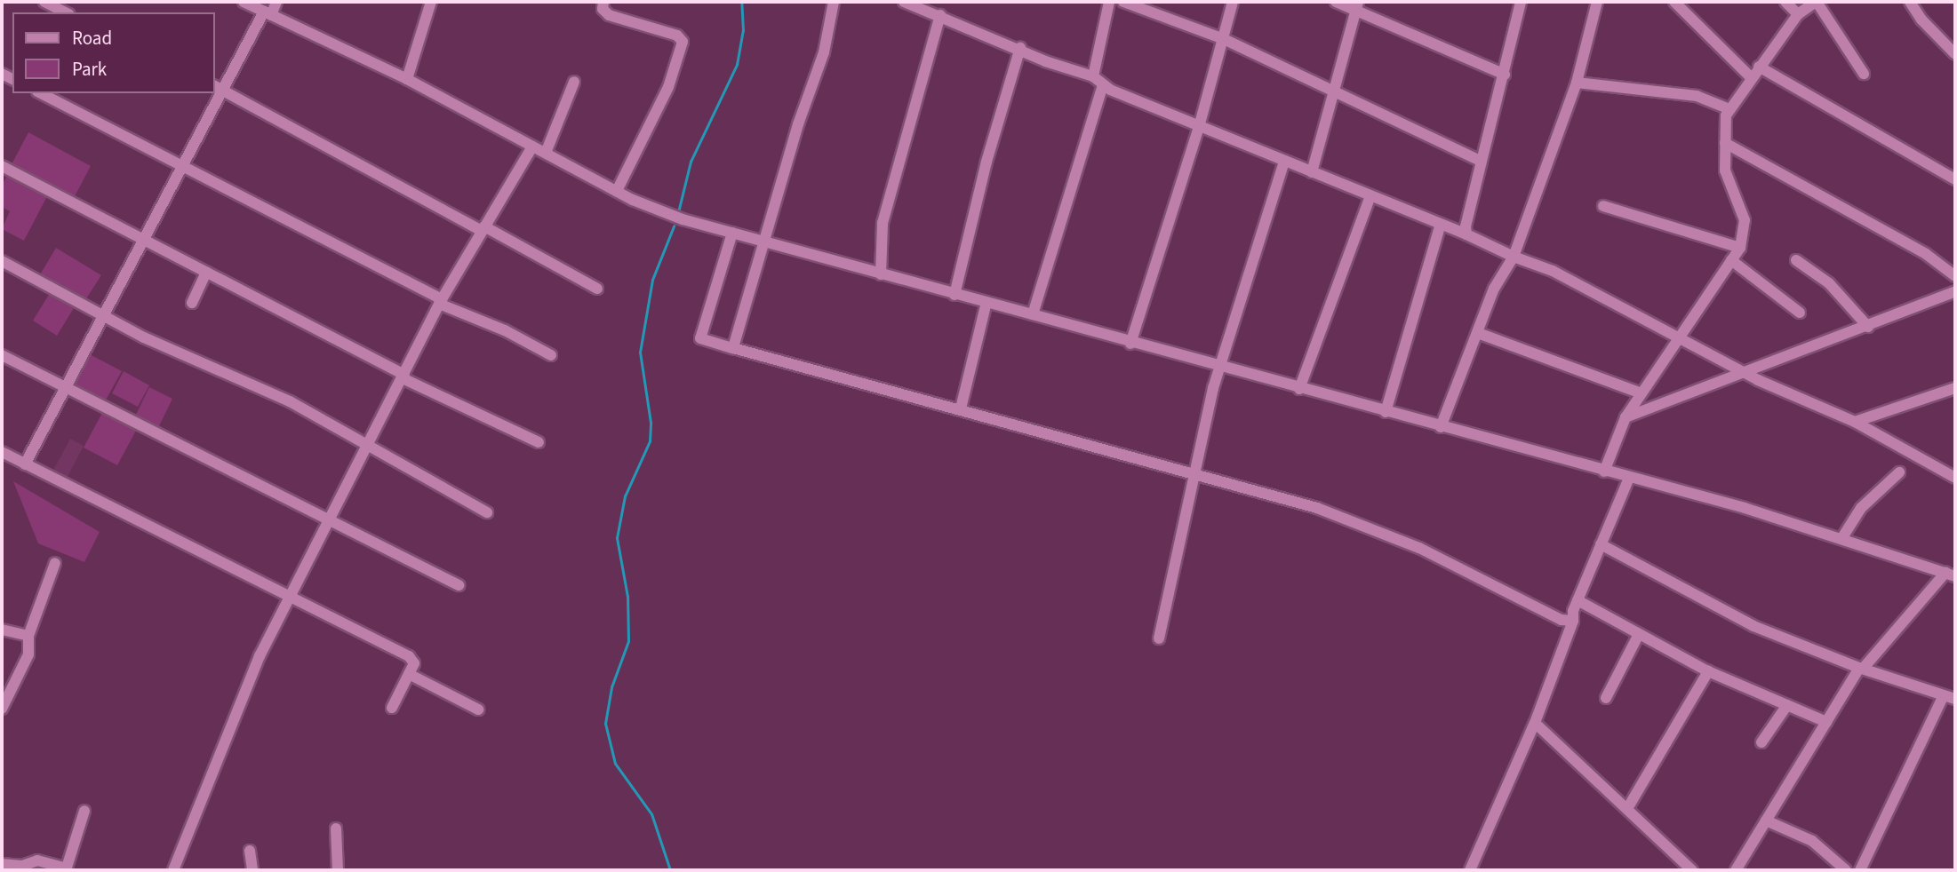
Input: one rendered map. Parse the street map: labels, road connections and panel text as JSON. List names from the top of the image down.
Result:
{
  "legend": ["Road", "Park"]
}
